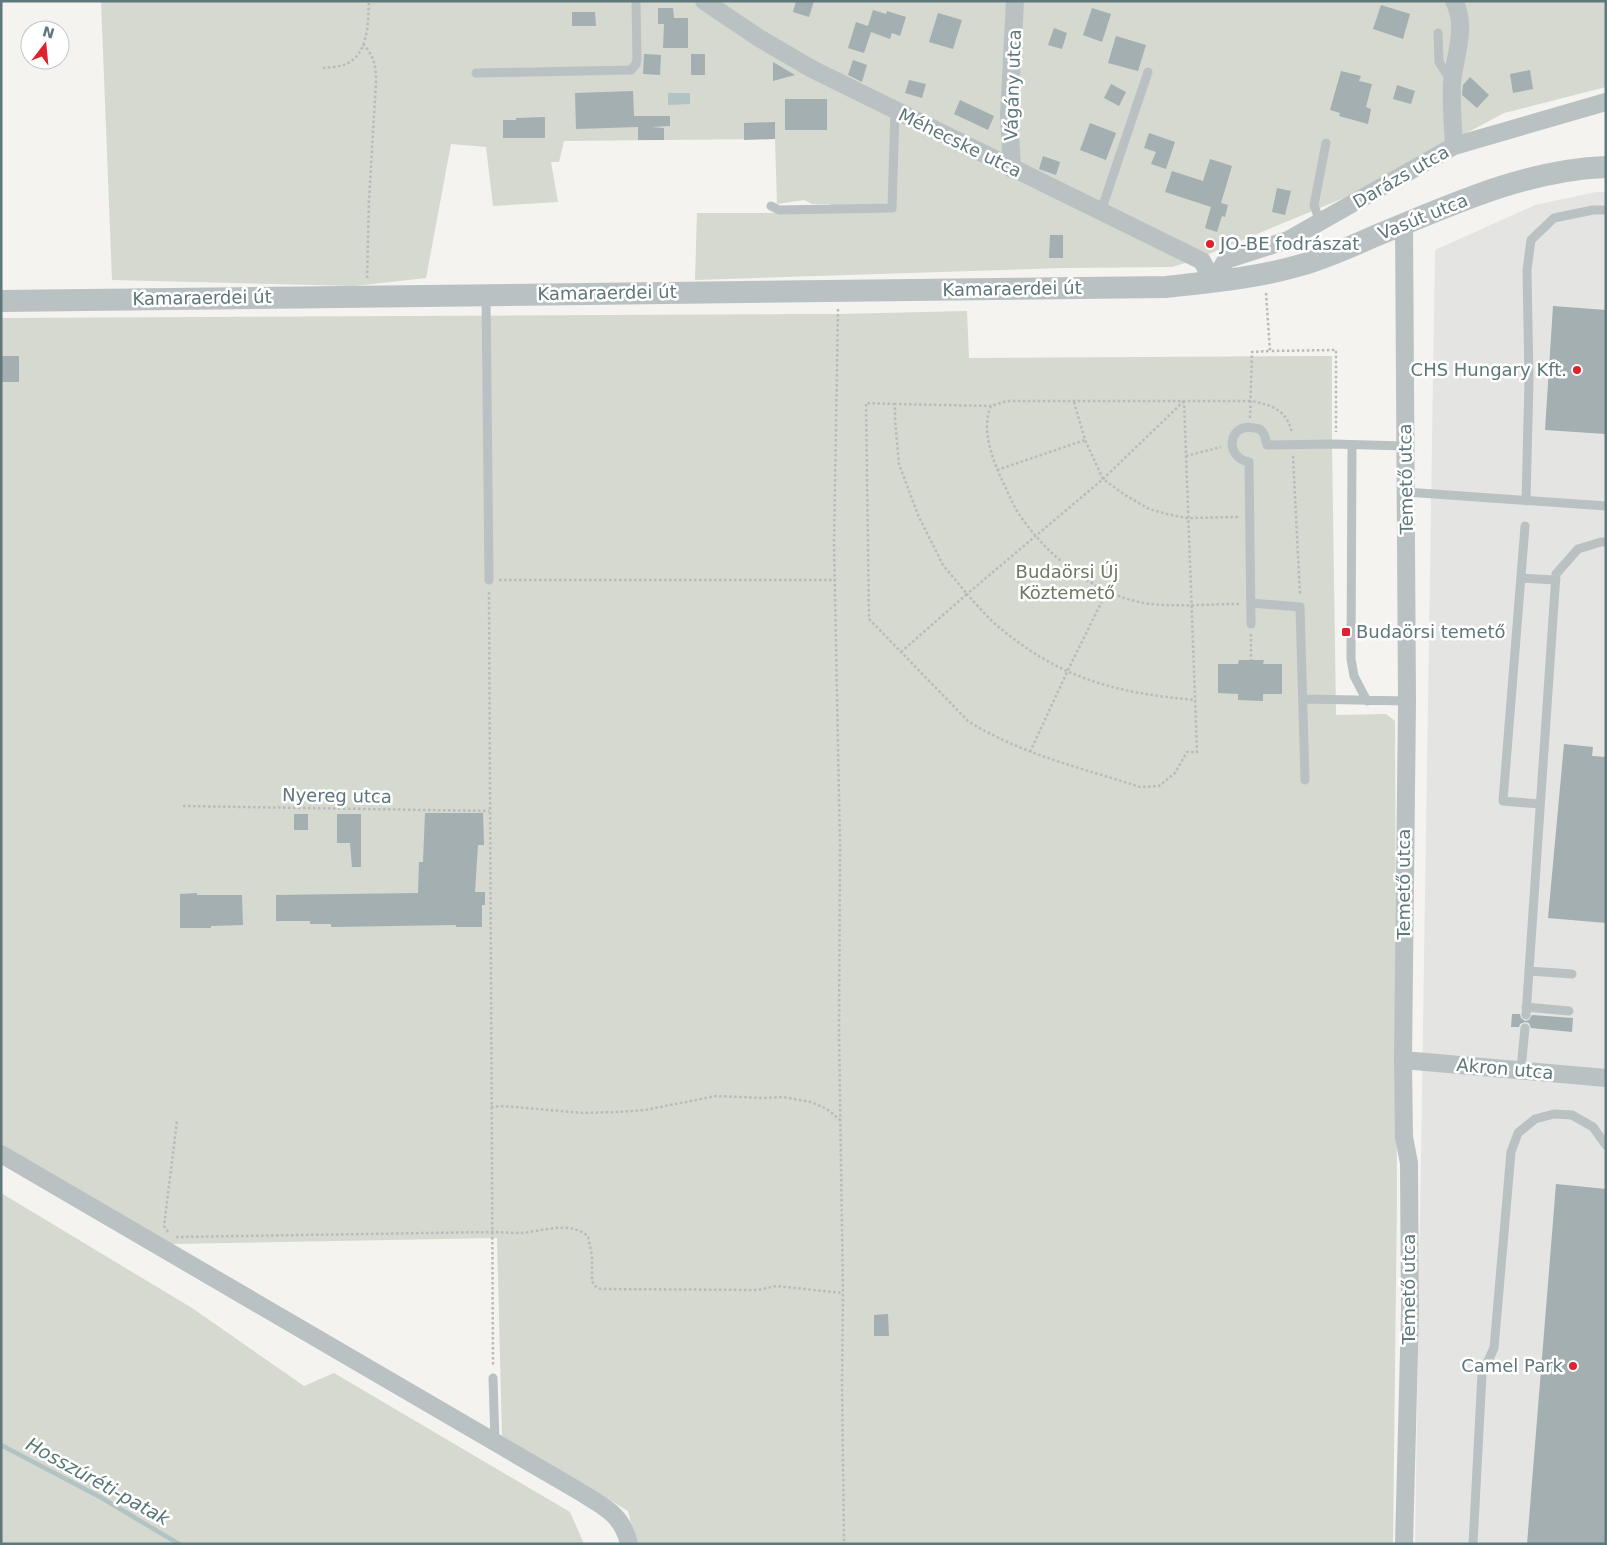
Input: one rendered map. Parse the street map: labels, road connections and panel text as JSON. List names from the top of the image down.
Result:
{
  "streets": {
    "street": [
      "Vágány utca",
      "Méhecske utca",
      "Darázs utca",
      "Vasút utca",
      "Kamaraerdei út",
      "Temető utca",
      "Akron utca"
    ],
    "path": ["Nyereg utca"]
  },
  "crossings": [
    ["Vágány utca", "Méhecske utca"],
    ["Méhecske utca", "Darázs utca"],
    ["Méhecske utca", "Vasút utca"],
    ["Méhecske utca", "Kamaraerdei út"],
    ["Darázs utca", "Vasút utca"],
    ["Darázs utca", "Kamaraerdei út"],
    ["Vasút utca", "Kamaraerdei út"],
    ["Vasút utca", "Temető utca"],
    ["Temető utca", "Akron utca"]
  ],
  "water": ["Hosszúréti-patak"],
  "parks": ["Budaörsi Új Köztemető"],
  "places": {
    "other": ["JO-BE fodrászat", "CHS Hungary Kft.", "Camel Park"],
    "transit": ["Budaörsi temető"]
  },
  "north": "top"
}
